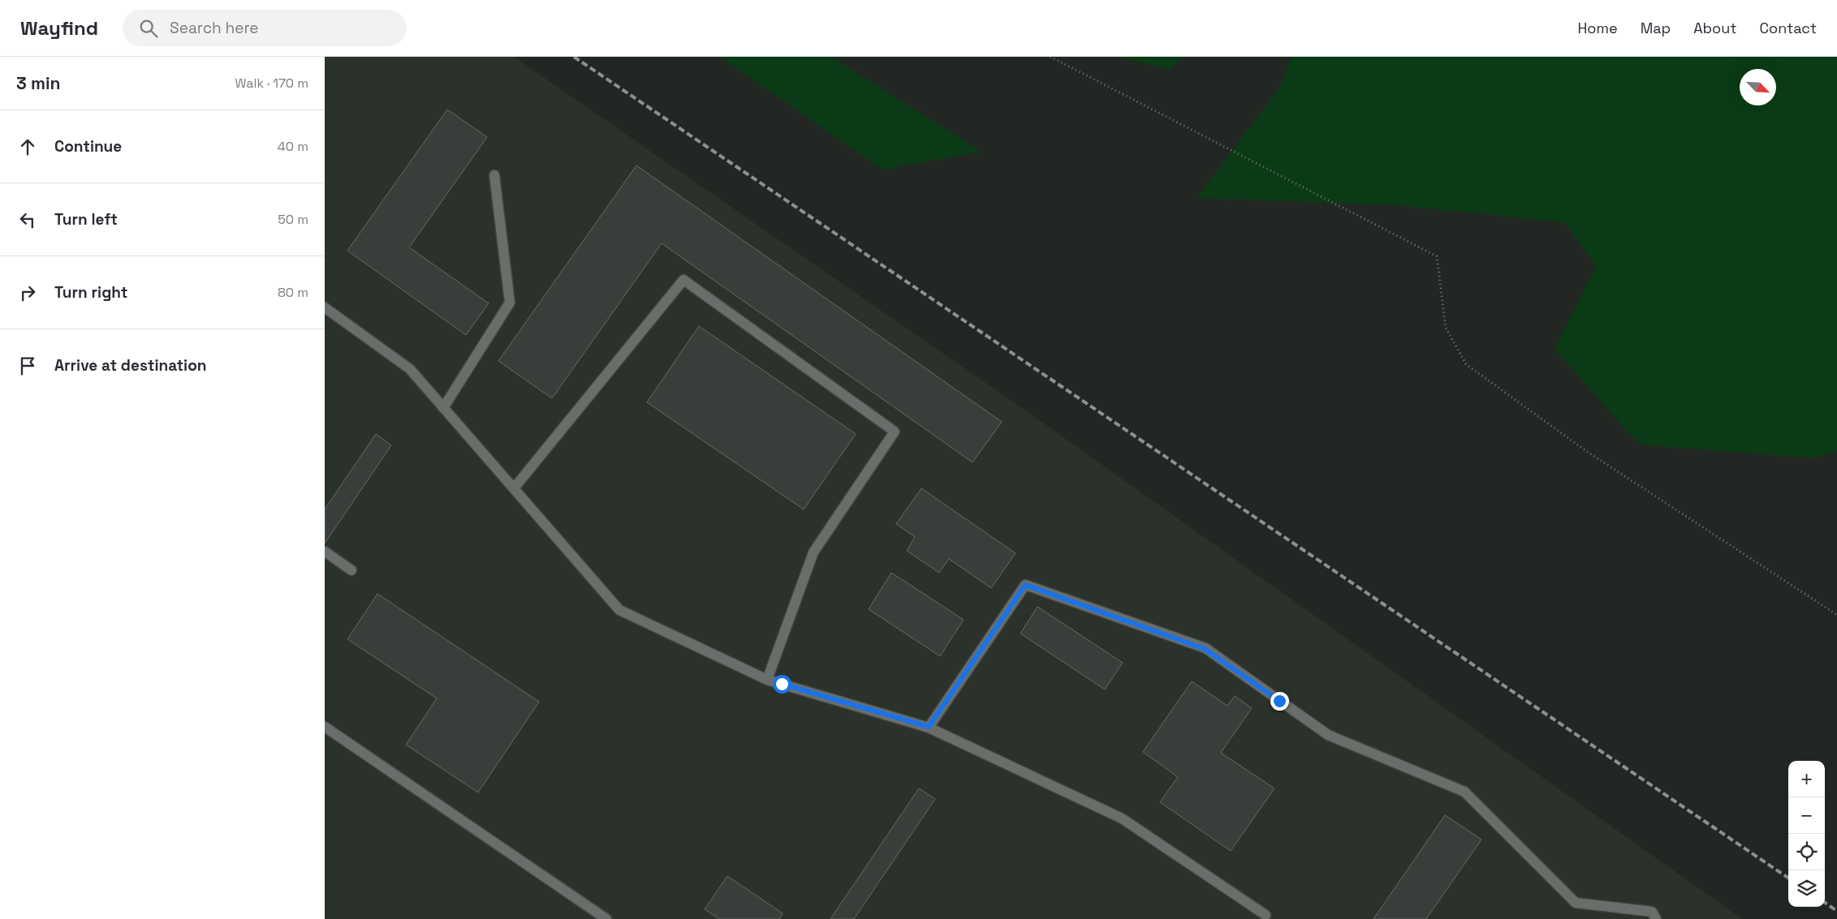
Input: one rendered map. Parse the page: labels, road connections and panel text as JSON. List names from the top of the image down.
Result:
{
  "north": "bottom right",
  "page": {
    "header": "Wayfind",
    "search": "Search here",
    "nav": [
      "Home",
      "Map",
      "About",
      "Contact"
    ],
    "heading": ["3 min", "Walk · 170 m"],
    "list": [
      ["Continue", "40 m"],
      ["Turn left", "50 m"],
      ["Turn right", "80 m"],
      "Arrive at destination"
    ],
    "map_buttons": ["+", "−"]
  }
}
